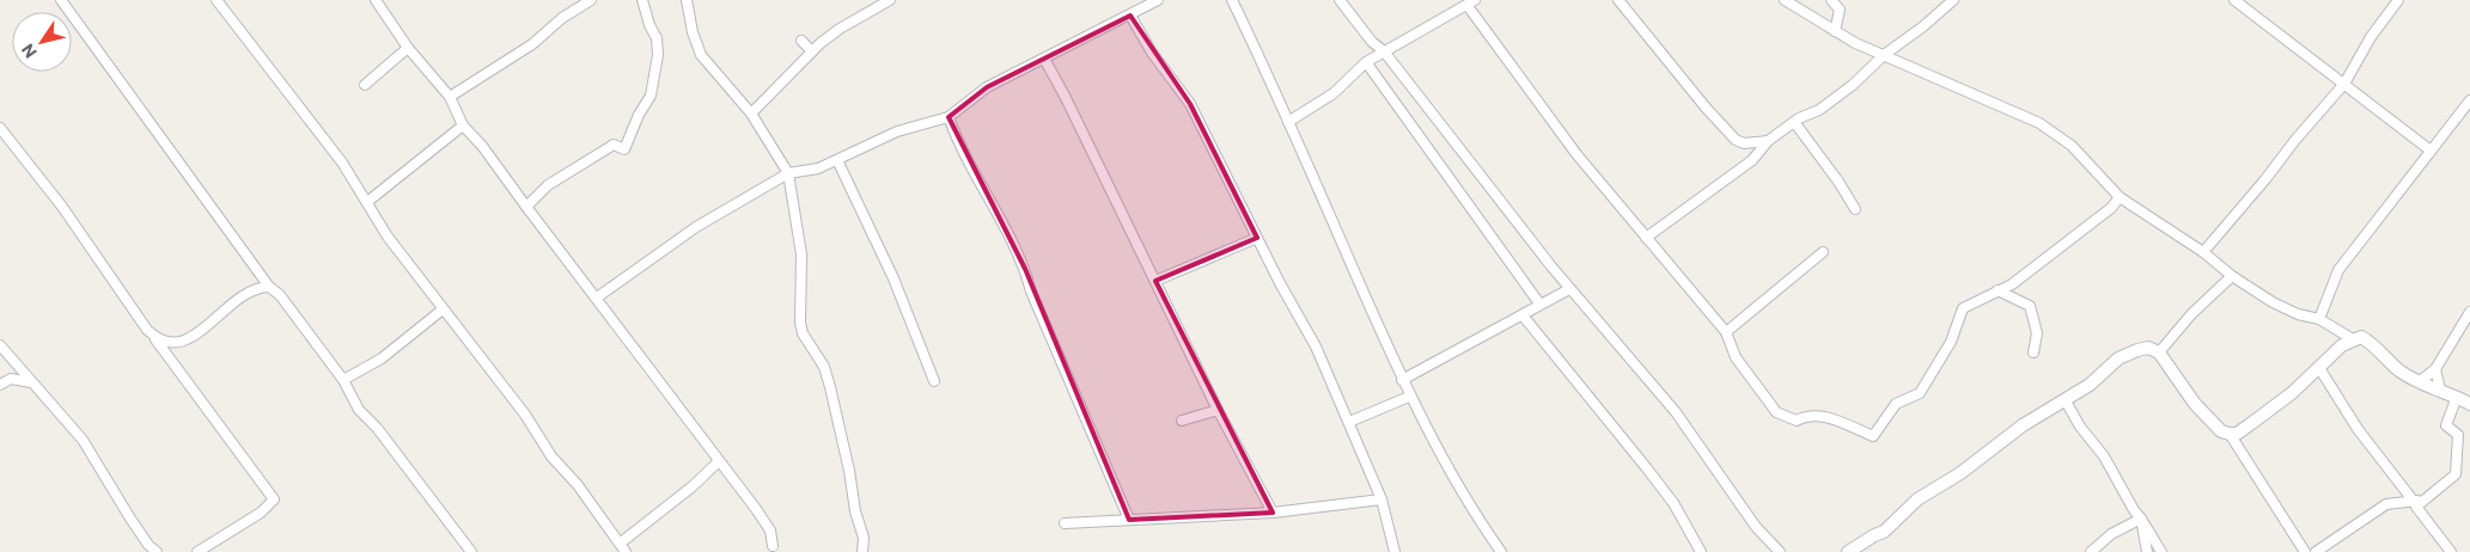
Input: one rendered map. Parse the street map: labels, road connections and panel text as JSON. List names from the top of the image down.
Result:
{
  "north": "bottom left"
}
